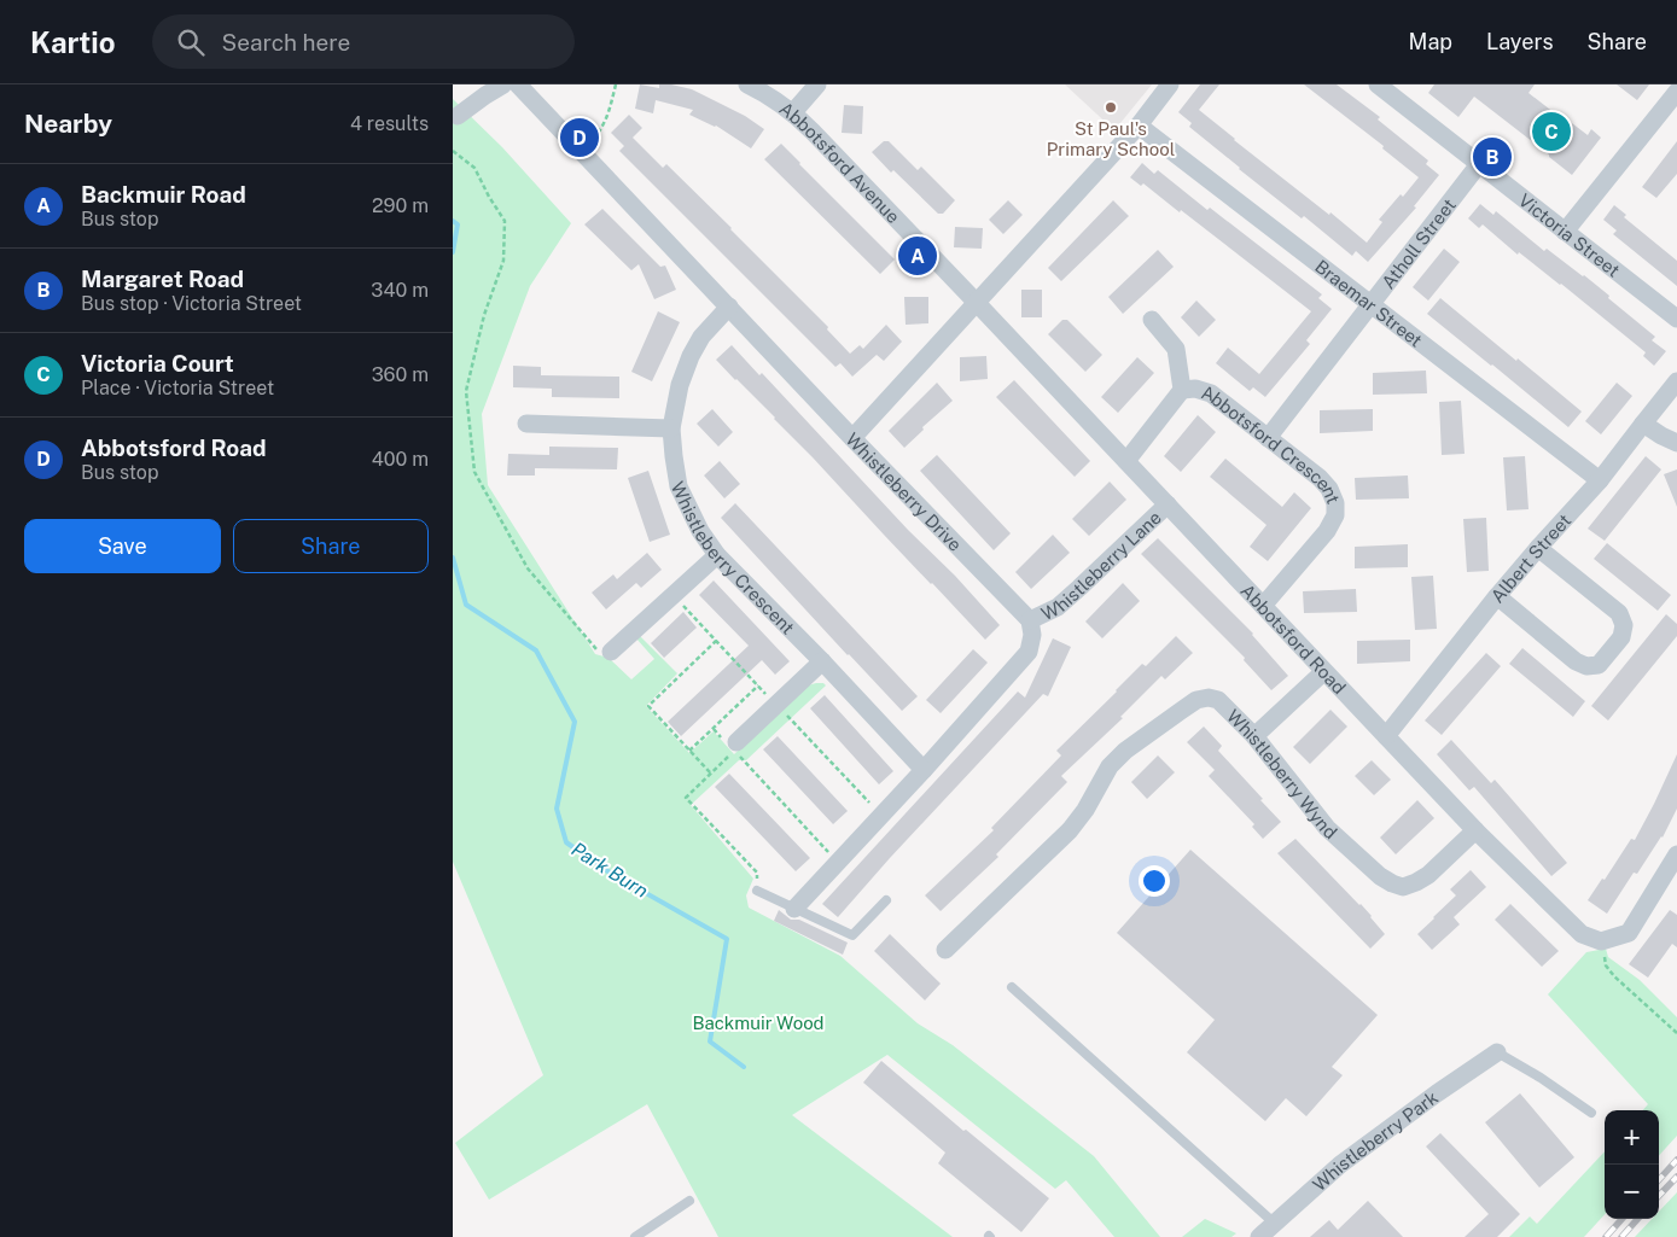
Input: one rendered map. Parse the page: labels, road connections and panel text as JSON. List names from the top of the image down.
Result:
{
  "streets": {
    "street": [
      "Abbotsford Avenue",
      "Victoria Street",
      "Atholl Street",
      "Braemar Street",
      "Abbotsford Crescent",
      "Whistleberry Drive",
      "Whistleberry Crescent",
      "Albert Street",
      "Whistleberry Lane",
      "Abbotsford Road",
      "Whistleberry Wynd",
      "Whistleberry Park"
    ]
  },
  "crossings": [
    ["Abbotsford Avenue", "Abbotsford Road"],
    ["Victoria Street", "Atholl Street"],
    ["Atholl Street", "Braemar Street"],
    ["Atholl Street", "Abbotsford Crescent"],
    ["Braemar Street", "Albert Street"],
    ["Abbotsford Crescent", "Abbotsford Road"],
    ["Whistleberry Drive", "Whistleberry Crescent"],
    ["Whistleberry Drive", "Whistleberry Lane"],
    ["Albert Street", "Abbotsford Road"],
    ["Whistleberry Lane", "Abbotsford Road"],
    ["Abbotsford Road", "Whistleberry Wynd"]
  ],
  "water": ["Park Burn"],
  "parks": ["Backmuir Wood"],
  "places": ["St Paul's Primary School"],
  "page": {
    "header": "Kartio",
    "search": "Search here",
    "nav": ["Map", "Layers", "Share"],
    "heading": ["Nearby", "4 results"],
    "pins": [
      "C",
      "D",
      "B",
      "A"
    ],
    "list": [
      {
        "mark": "A",
        "name": "Backmuir Road",
        "note": "Bus stop",
        "value": "290 m"
      },
      {
        "mark": "B",
        "name": "Margaret Road",
        "note": "Bus stop · Victoria Street",
        "value": "340 m"
      },
      {
        "mark": "C",
        "name": "Victoria Court",
        "note": "Place · Victoria Street",
        "value": "360 m"
      },
      {
        "mark": "D",
        "name": "Abbotsford Road",
        "note": "Bus stop",
        "value": "400 m"
      }
    ],
    "buttons": ["Save", "Share"],
    "map_buttons": ["+", "−"]
  }
}
